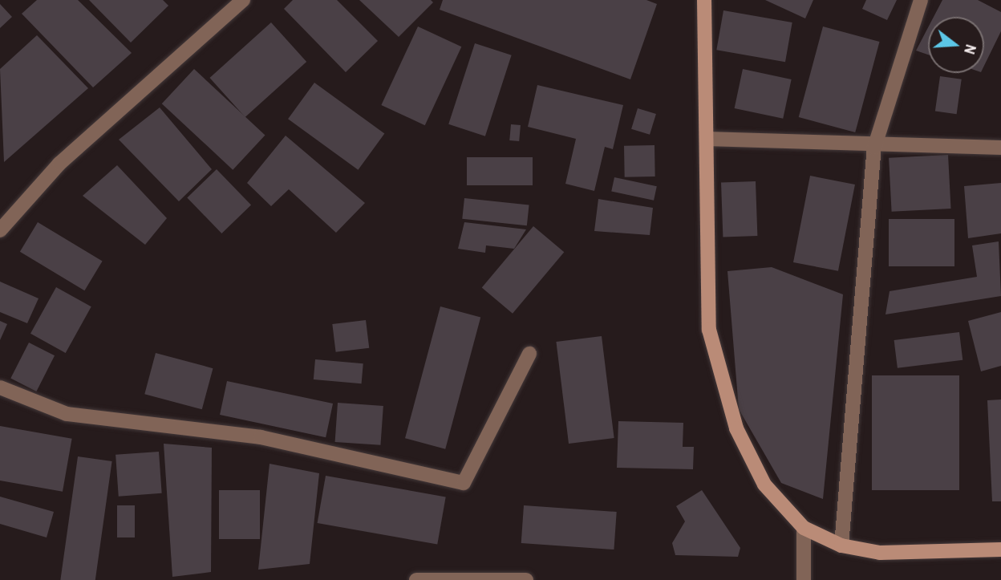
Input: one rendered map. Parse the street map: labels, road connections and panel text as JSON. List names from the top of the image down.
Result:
{
  "north": "right"
}
